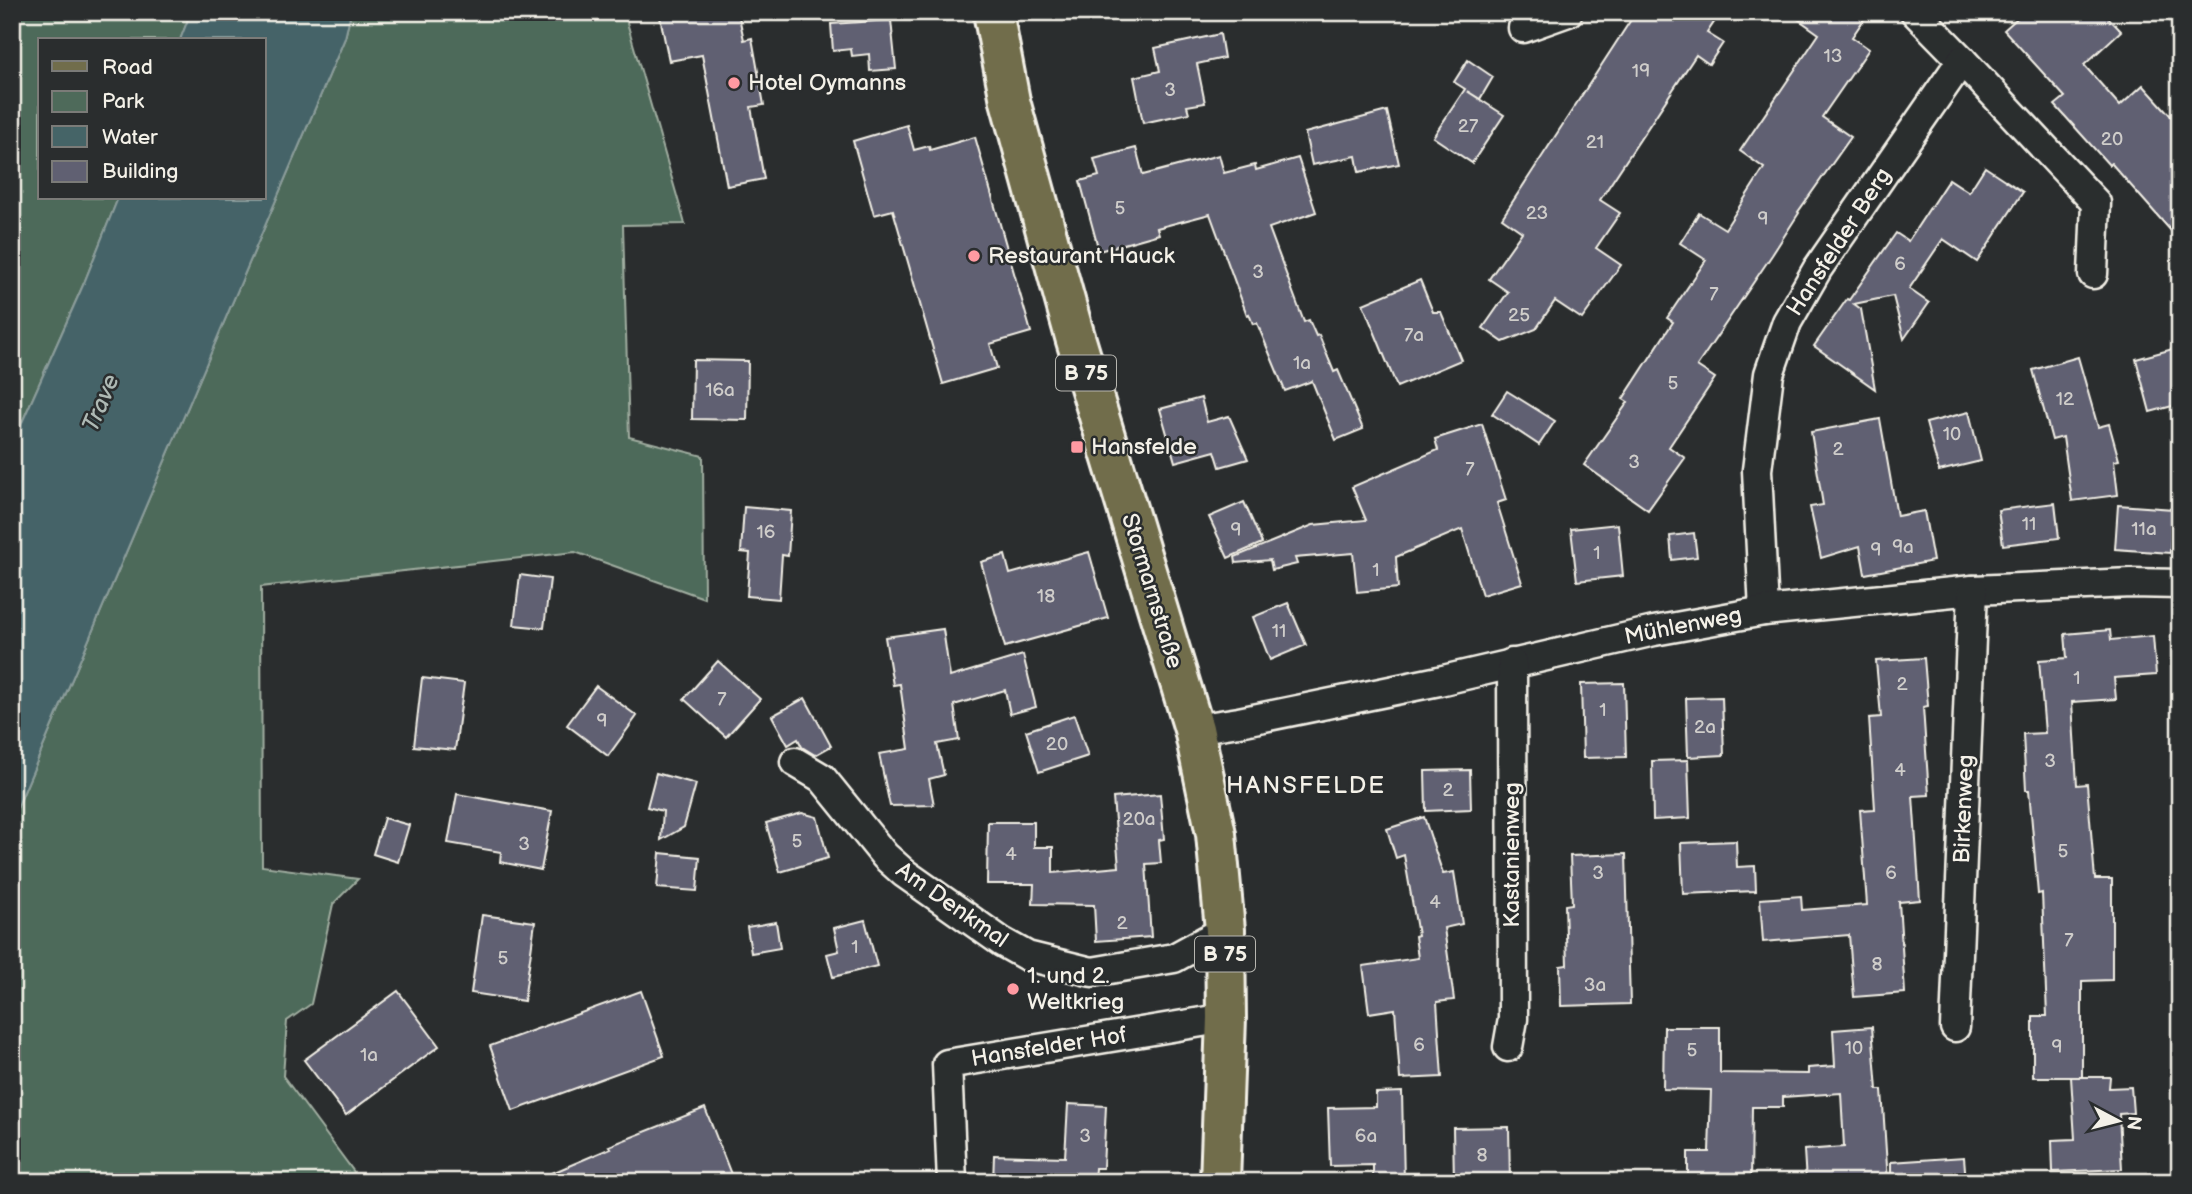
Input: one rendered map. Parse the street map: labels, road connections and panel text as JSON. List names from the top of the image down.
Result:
{
  "streets": {
    "main road": ["B 75", "Stormarnstraße"],
    "street": [
      "Hansfelder Berg",
      "Mühlenweg",
      "Birkenweg",
      "Kastanienweg",
      "Am Denkmal",
      "Hansfelder Hof"
    ]
  },
  "crossings": [
    ["Hansfelder Berg", "Mühlenweg"],
    ["Stormarnstraße", "Mühlenweg"],
    ["Stormarnstraße", "Am Denkmal"],
    ["Stormarnstraße", "Hansfelder Hof"],
    ["Mühlenweg", "Birkenweg"],
    ["Mühlenweg", "Kastanienweg"]
  ],
  "districts": ["HANSFELDE"],
  "water": ["Trave"],
  "places": {
    "other": ["Hotel Oymanns", "Restaurant Hauck", "1. und 2. Weltkrieg"],
    "transit": ["Hansfelde"]
  },
  "house_numbers": [
    "13",
    "19",
    "3",
    "27",
    "20",
    "21",
    "5",
    "23",
    "9",
    "6",
    "3",
    "7",
    "25",
    "7a",
    "1a",
    "5",
    "16a",
    "12",
    "10",
    "2",
    "3",
    "7",
    "11",
    "11a",
    "9",
    "16",
    "9a",
    "9",
    "1",
    "1",
    "18",
    "11",
    "1",
    "2",
    "7",
    "1",
    "9",
    "2a",
    "20",
    "3",
    "4",
    "2",
    "20a",
    "5",
    "3",
    "5",
    "4",
    "3",
    "6",
    "4",
    "2",
    "7",
    "1",
    "5",
    "8",
    "3a",
    "6",
    "9",
    "10",
    "5",
    "1a",
    "3",
    "6a",
    "8"
  ],
  "legend": [
    "Road",
    "Park",
    "Water",
    "Building"
  ],
  "north": "right"
}
